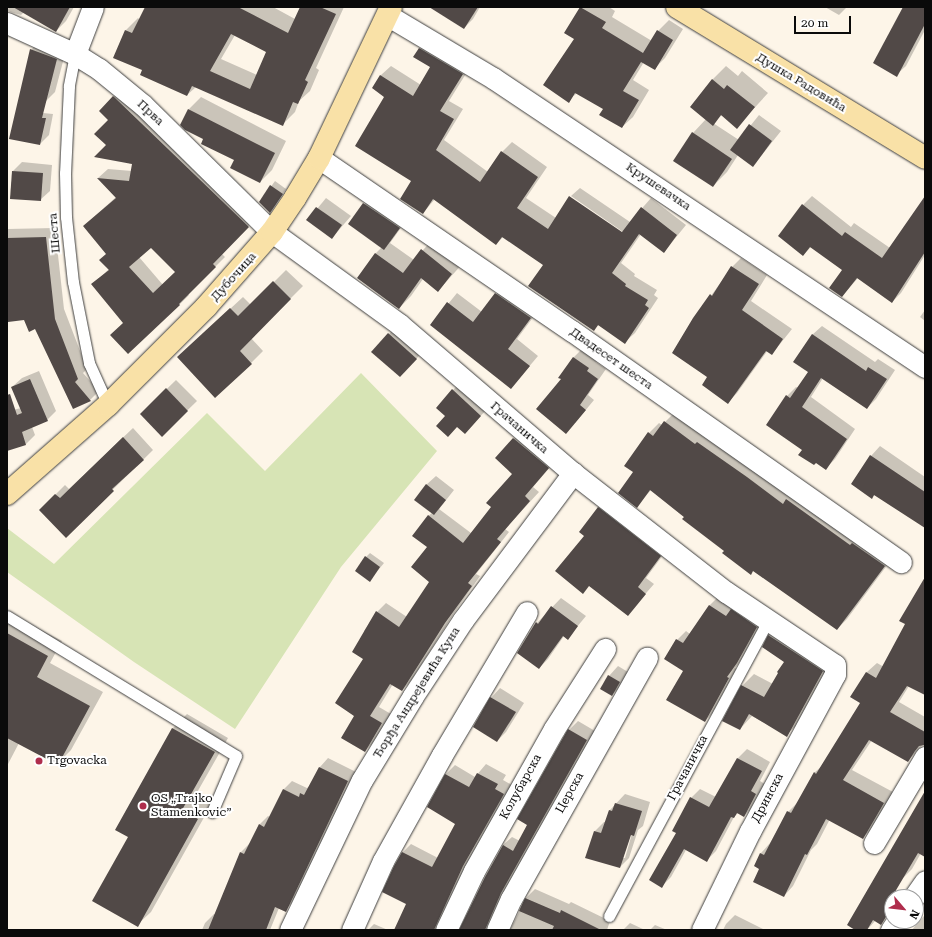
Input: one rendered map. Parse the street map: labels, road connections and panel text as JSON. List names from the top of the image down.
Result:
{
  "streets": {
    "street": [
      "Душка Радовића",
      "Прва",
      "Крушевачка",
      "Дубочица",
      "Двадесет шеста",
      "Грачаничка",
      "Ђорђа Андрејевића Куна",
      "Колубарска",
      "Церска",
      "Дринска"
    ],
    "lane": ["Шеста"]
  },
  "crossings": [
    ["Прва", "Шеста"],
    ["Прва", "Дубочица"],
    ["Прва", "Грачаничка"],
    ["Крушевачка", "Дубочица"],
    ["Шеста", "Дубочица"],
    ["Дубочица", "Двадесет шеста"],
    ["Дубочица", "Грачаничка"],
    ["Грачаничка", "Ђорђа Андрејевића Куна"],
    ["Грачаничка", "Дринска"]
  ],
  "places": ["Trgovacka", "OS „Trajko Stamenkovic”"],
  "scale_bar": "20 m",
  "north": "bottom right"
}
